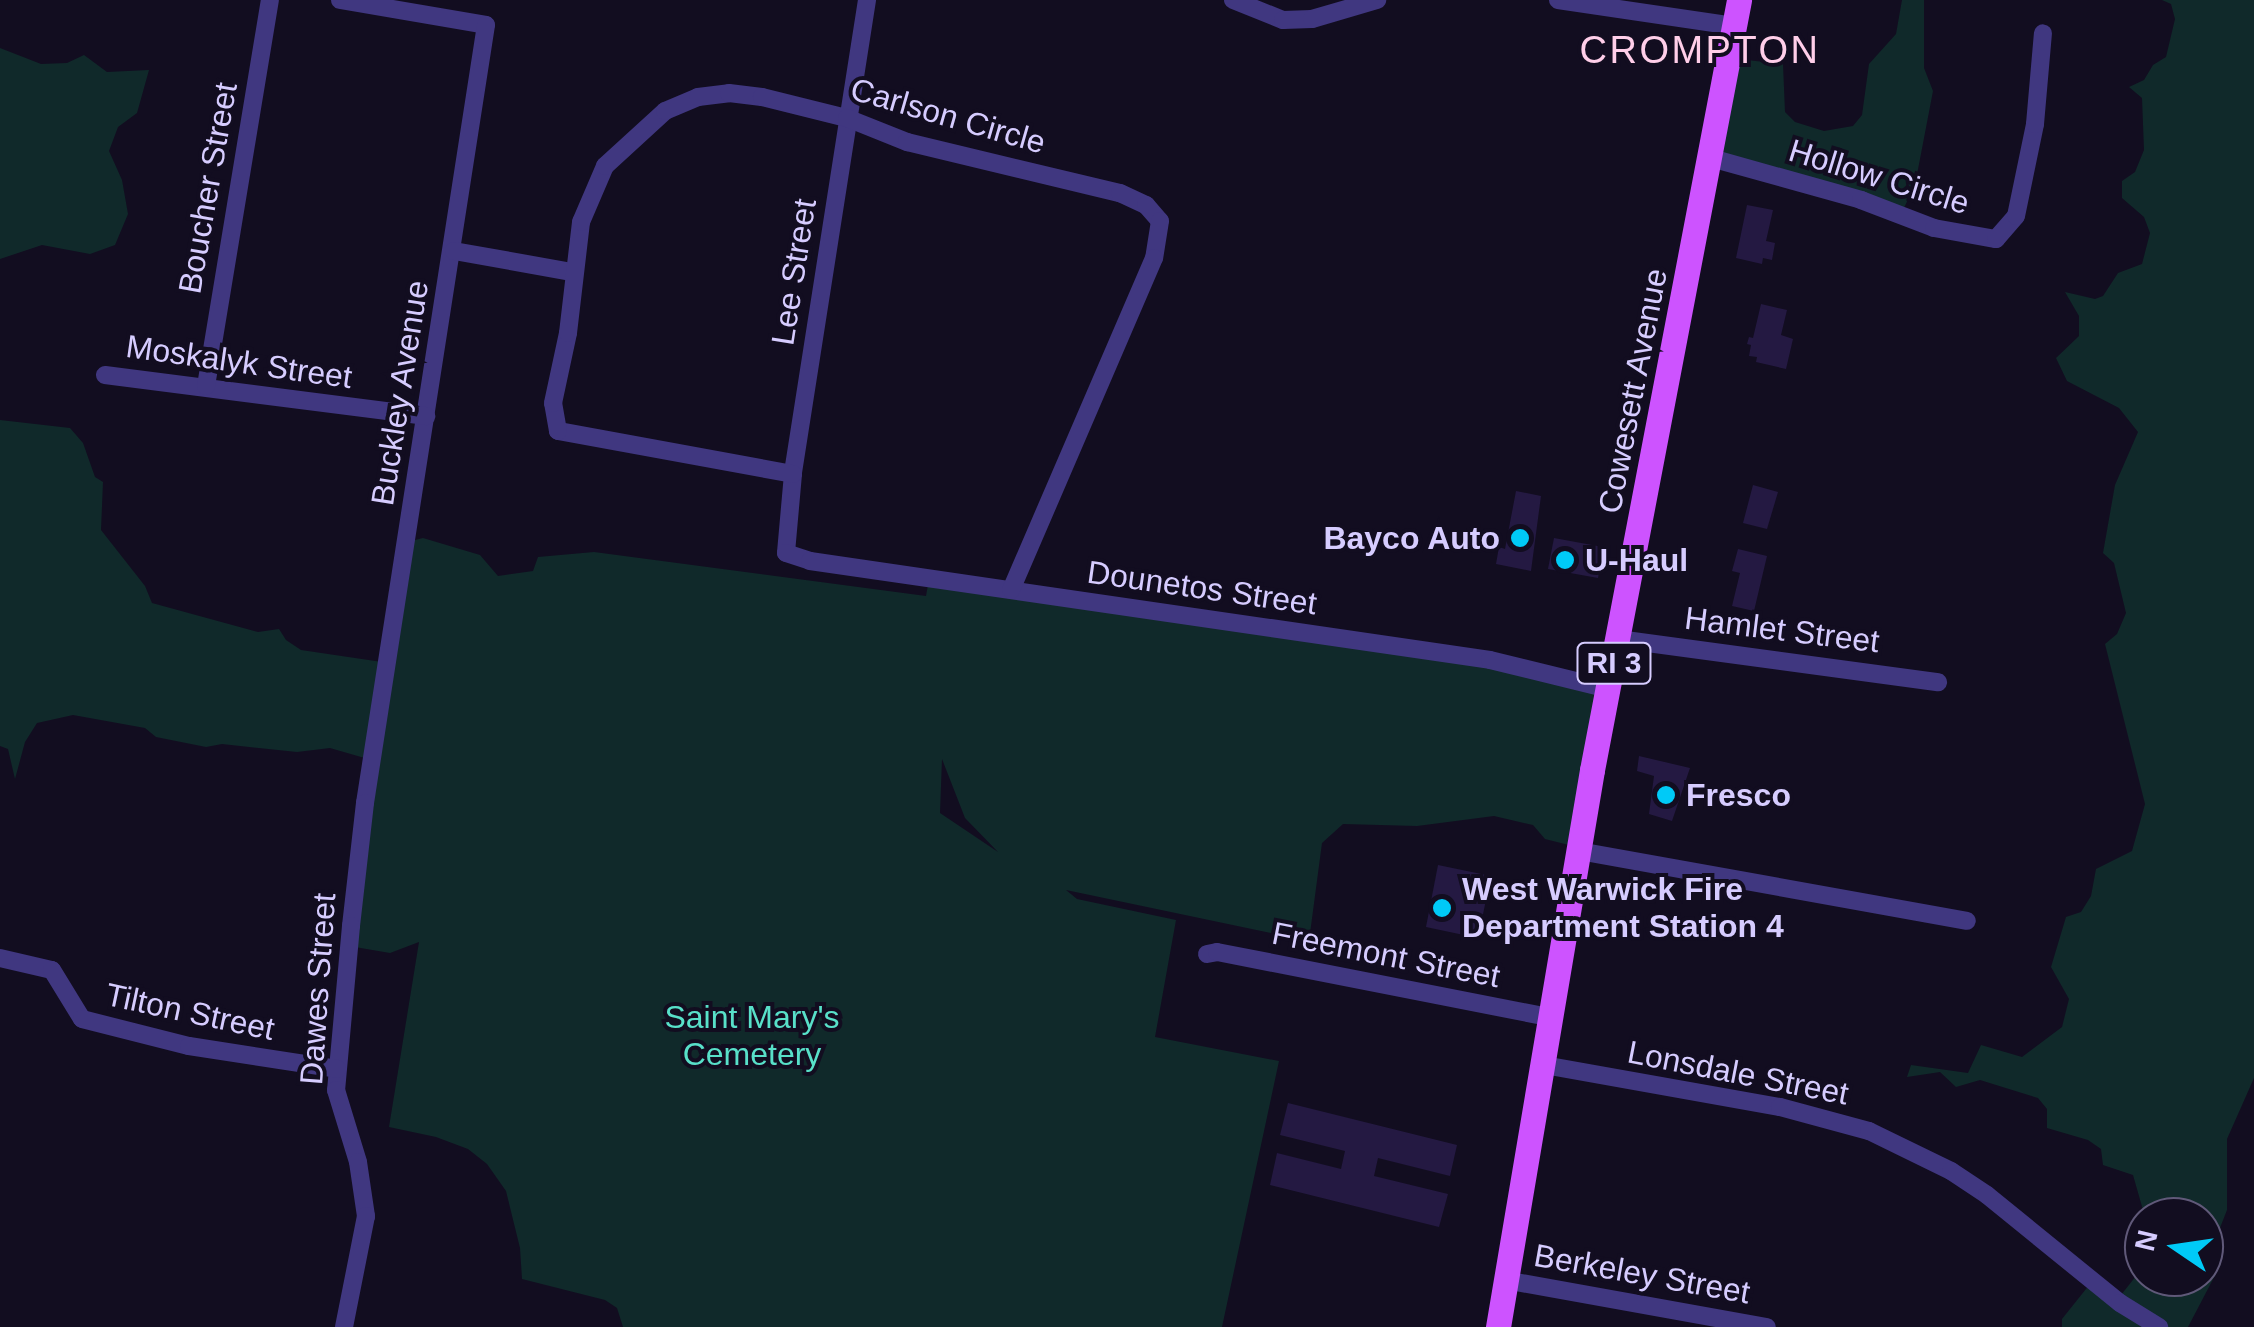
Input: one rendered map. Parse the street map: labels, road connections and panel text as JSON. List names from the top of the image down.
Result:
{
  "streets": {
    "main road": ["Cowesett Avenue", "RI 3"],
    "street": [
      "Carlson Circle",
      "Hollow Circle",
      "Boucher Street",
      "Lee Street",
      "Moskalyk Street",
      "Buckley Avenue",
      "Dounetos Street",
      "Hamlet Street",
      "Freemont Street",
      "Dawes Street",
      "Tilton Street",
      "Lonsdale Street",
      "Berkeley Street"
    ]
  },
  "crossings": [
    ["Carlson Circle", "Lee Street"],
    ["Carlson Circle", "Dounetos Street"],
    ["Hollow Circle", "Cowesett Avenue"],
    ["Boucher Street", "Moskalyk Street"],
    ["Lee Street", "Dounetos Street"],
    ["Moskalyk Street", "Buckley Avenue"],
    ["Cowesett Avenue", "Dounetos Street"],
    ["Cowesett Avenue", "Hamlet Street"],
    ["Cowesett Avenue", "Freemont Street"],
    ["Cowesett Avenue", "Lonsdale Street"],
    ["Cowesett Avenue", "Berkeley Street"],
    ["Buckley Avenue", "Dawes Street"],
    ["Dawes Street", "Tilton Street"]
  ],
  "districts": ["CROMPTON"],
  "parks": ["Saint Mary's Cemetery"],
  "places": [
    "Bayco Auto",
    "U-Haul",
    "Fresco",
    "West Warwick Fire Department Station 4"
  ],
  "north": "left"
}
